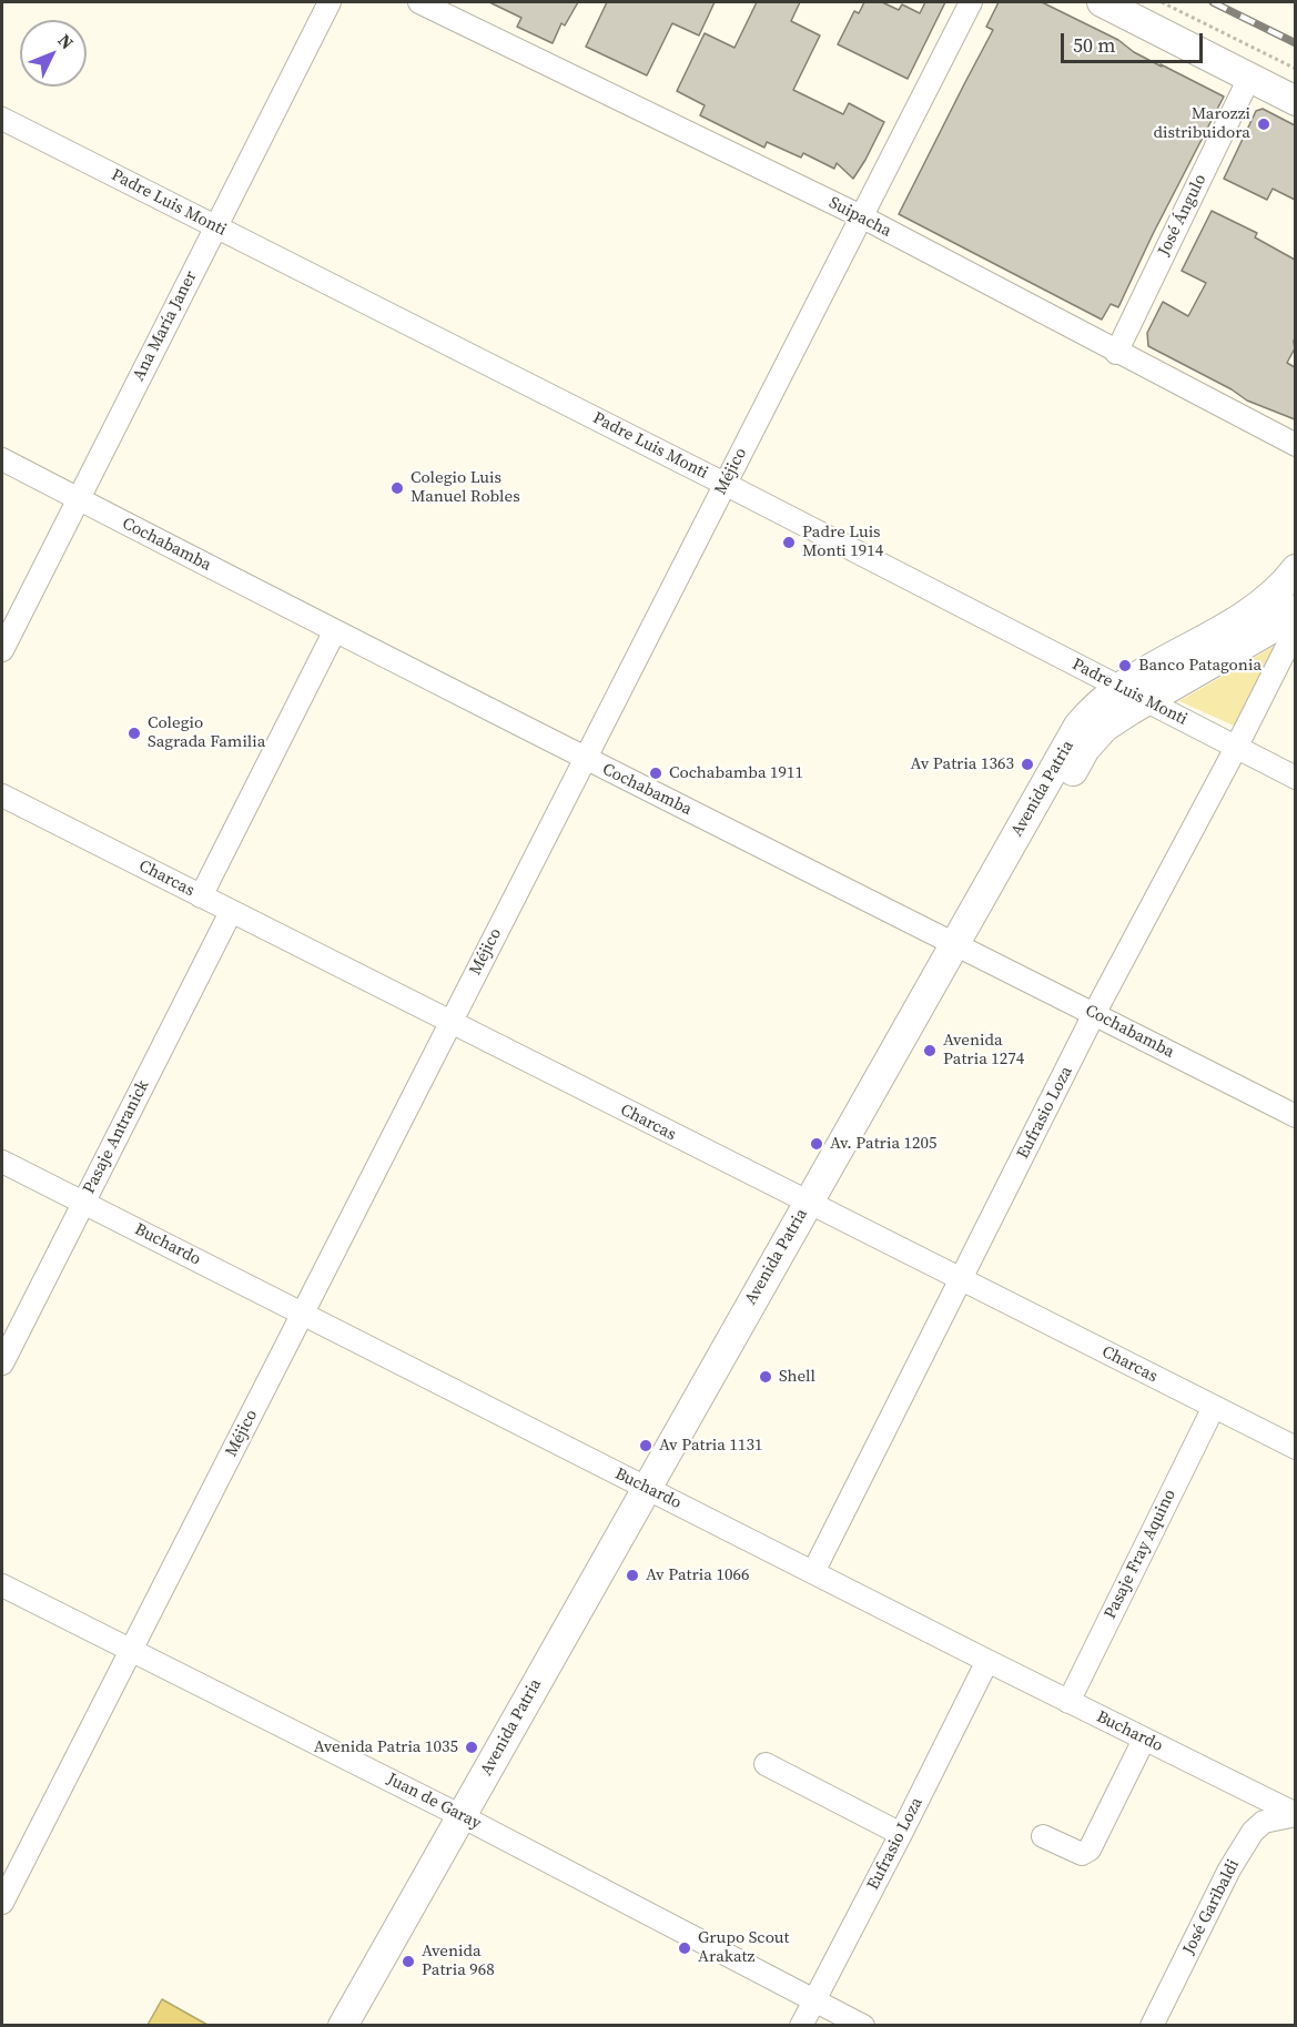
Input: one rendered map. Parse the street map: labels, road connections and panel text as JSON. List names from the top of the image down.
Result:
{
  "streets": {
    "main road": ["Avenida Patria"],
    "street": [
      "Padre Luis Monti",
      "José Ángulo",
      "Suipacha",
      "Ana María Janer",
      "Méjico",
      "Cochabamba",
      "Charcas",
      "Eufrasio Loza",
      "Pasaje Antranick",
      "Buchardo",
      "Pasaje Fray Aquino",
      "Juan de Garay",
      "José Garibaldi"
    ]
  },
  "crossings": [
    ["Padre Luis Monti", "Ana María Janer"],
    ["Padre Luis Monti", "Méjico"],
    ["Padre Luis Monti", "Avenida Patria"],
    ["Padre Luis Monti", "Eufrasio Loza"],
    ["José Ángulo", "Suipacha"],
    ["Suipacha", "Méjico"],
    ["Ana María Janer", "Cochabamba"],
    ["Méjico", "Cochabamba"],
    ["Méjico", "Charcas"],
    ["Méjico", "Buchardo"],
    ["Méjico", "Juan de Garay"],
    ["Cochabamba", "Avenida Patria"],
    ["Cochabamba", "Eufrasio Loza"],
    ["Avenida Patria", "Charcas"],
    ["Avenida Patria", "Eufrasio Loza"],
    ["Avenida Patria", "Buchardo"],
    ["Avenida Patria", "Juan de Garay"],
    ["Charcas", "Eufrasio Loza"],
    ["Charcas", "Pasaje Antranick"],
    ["Charcas", "Pasaje Fray Aquino"],
    ["Eufrasio Loza", "Buchardo"],
    ["Eufrasio Loza", "Juan de Garay"],
    ["Pasaje Antranick", "Buchardo"],
    ["Buchardo", "Pasaje Fray Aquino"],
    ["Buchardo", "José Garibaldi"]
  ],
  "places": [
    "Marozzi distribuidora",
    "Colegio Luis Manuel Robles",
    "Padre Luis Monti 1914",
    "Banco Patagonia",
    "Colegio Sagrada Familia",
    "Av Patria 1363",
    "Cochabamba 1911",
    "Avenida Patria 1274",
    "Av. Patria 1205",
    "Shell",
    "Av Patria 1131",
    "Av Patria 1066",
    "Avenida Patria 1035",
    "Grupo Scout Arakatz",
    "Avenida Patria 968"
  ],
  "scale_bar": "50 m",
  "north": "top right"
}
